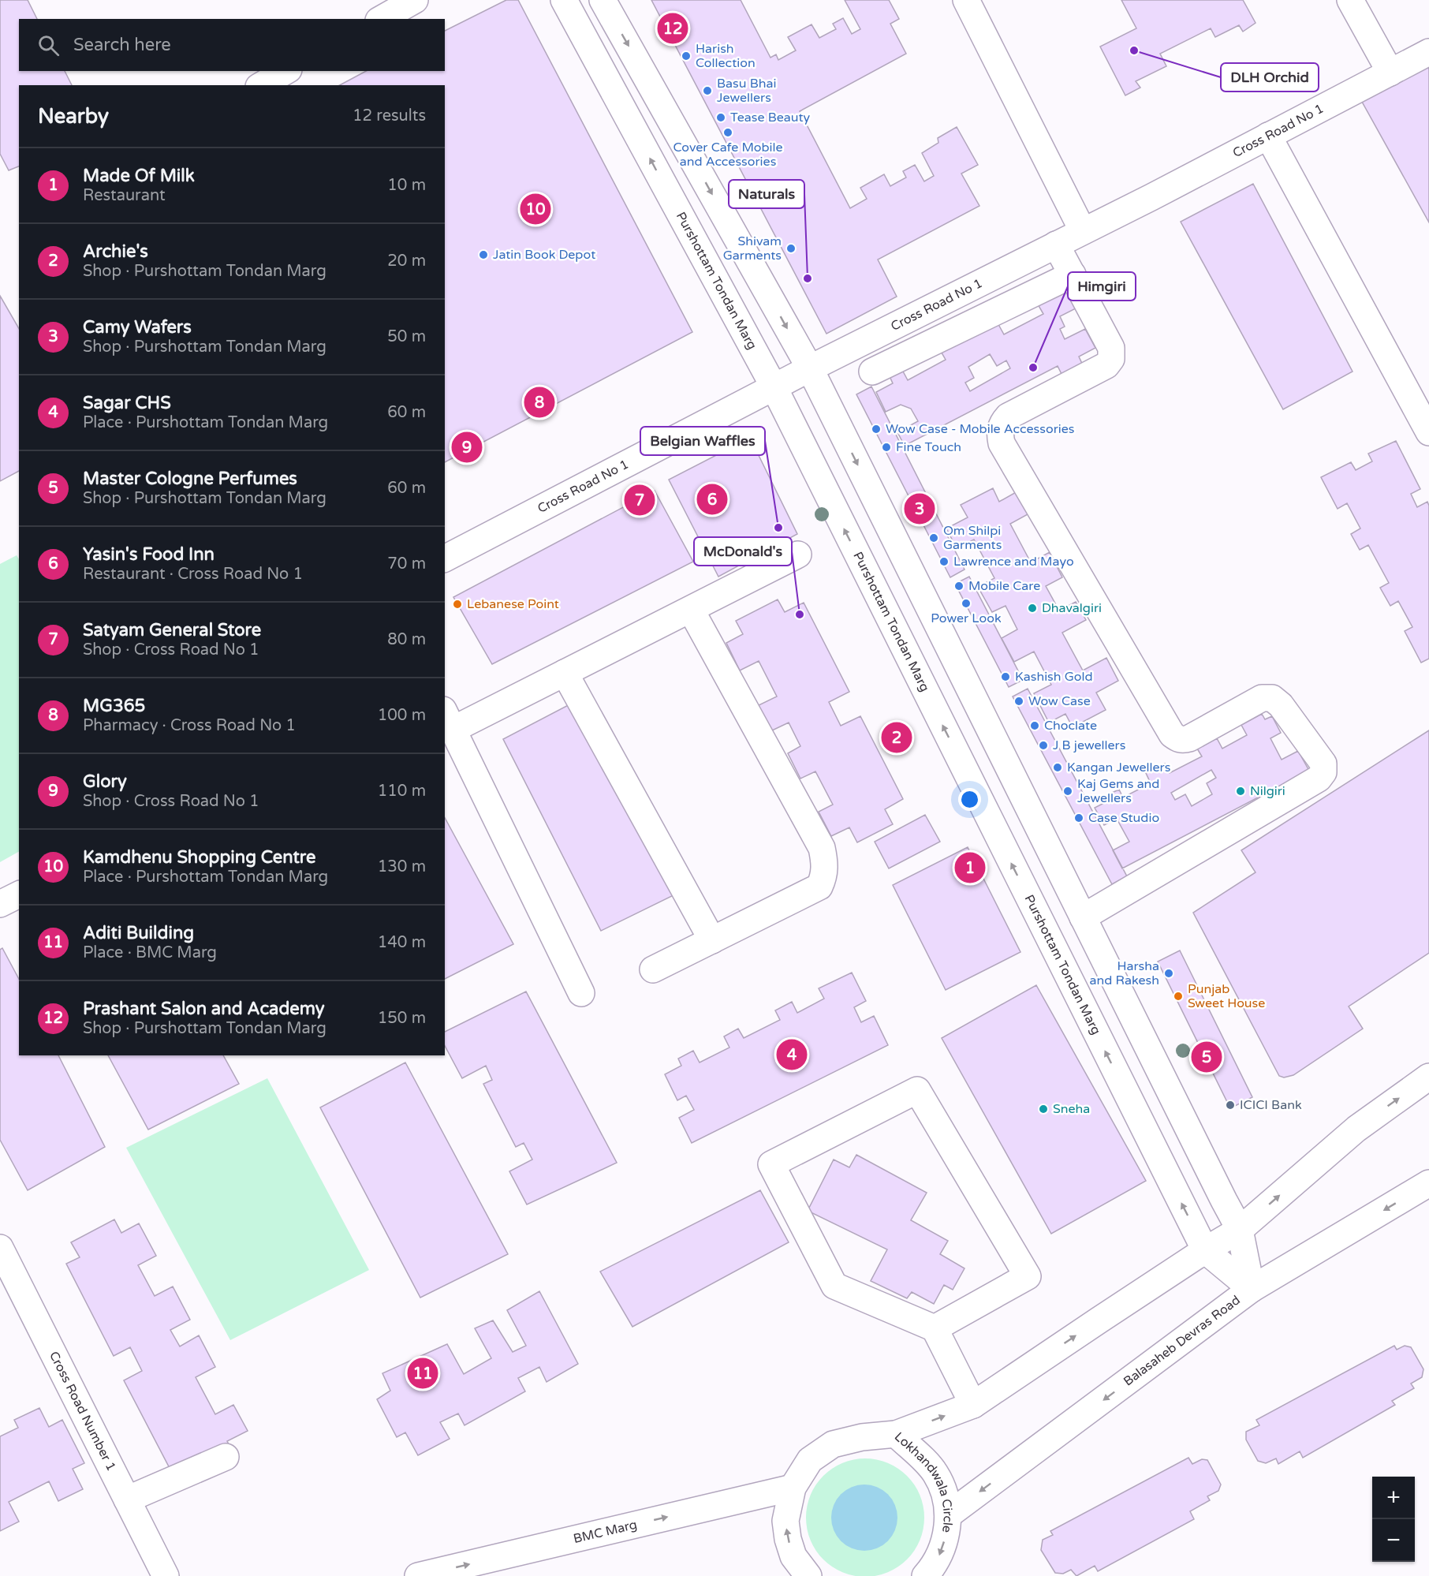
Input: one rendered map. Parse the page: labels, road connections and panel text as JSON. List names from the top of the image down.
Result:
{
  "streets": {
    "street": [
      "Cross Road No 1",
      "Purshottam Tondan Marg",
      "Balasaheb Devras Road",
      "Cross Road Number 1",
      "Lokhandwala Circle",
      "BMC Marg"
    ]
  },
  "crossings": [
    ["Cross Road No 1", "Purshottam Tondan Marg"],
    ["Balasaheb Devras Road", "Lokhandwala Circle"],
    ["Lokhandwala Circle", "BMC Marg"]
  ],
  "one_way": ["BMC Marg"],
  "places": [
    "DLH Orchid",
    "Harish Collection",
    "Basu Bhai Jewellers",
    "Tease Beauty",
    "Cover Cafe Mobile and Accessories",
    "Shivam Garments",
    "Jatin Book Depot",
    "Naturals",
    "Himgiri",
    "Wow Case - Mobile Accessories",
    "Fine Touch",
    "Belgian Waffles",
    "Om Shilpi Garments",
    "Lawrence and Mayo",
    "Mobile Care",
    "Power Look",
    "Lebanese Point",
    "Dhavalgiri",
    "McDonald's",
    "Kashish Gold",
    "Wow Case",
    "Choclate",
    "J B jewellers",
    "Kangan Jewellers",
    "Kaj Gems and Jewellers",
    "Nilgiri",
    "Case Studio",
    "Harsha and Rakesh",
    "Punjab Sweet House",
    "ICICI Bank",
    "Sneha"
  ],
  "page": {
    "pins": [
      "12",
      "10",
      "8",
      "9",
      "6",
      "7",
      "3",
      "2",
      "1",
      "4",
      "5",
      "11"
    ],
    "search": "Search here",
    "heading": ["Nearby", "12 results"],
    "list": [
      {
        "mark": "1",
        "name": "Made Of Milk",
        "note": "Restaurant",
        "value": "10 m"
      },
      {
        "mark": "2",
        "name": "Archie's",
        "note": "Shop · Purshottam Tondan Marg",
        "value": "20 m"
      },
      {
        "mark": "3",
        "name": "Camy Wafers",
        "note": "Shop · Purshottam Tondan Marg",
        "value": "50 m"
      },
      {
        "mark": "4",
        "name": "Sagar CHS",
        "note": "Place · Purshottam Tondan Marg",
        "value": "60 m"
      },
      {
        "mark": "5",
        "name": "Master Cologne Perfumes",
        "note": "Shop · Purshottam Tondan Marg",
        "value": "60 m"
      },
      {
        "mark": "6",
        "name": "Yasin's Food Inn",
        "note": "Restaurant · Cross Road No 1",
        "value": "70 m"
      },
      {
        "mark": "7",
        "name": "Satyam General Store",
        "note": "Shop · Cross Road No 1",
        "value": "80 m"
      },
      {
        "mark": "8",
        "name": "MG365",
        "note": "Pharmacy · Cross Road No 1",
        "value": "100 m"
      },
      {
        "mark": "9",
        "name": "Glory",
        "note": "Shop · Cross Road No 1",
        "value": "110 m"
      },
      {
        "mark": "10",
        "name": "Kamdhenu Shopping Centre",
        "note": "Place · Purshottam Tondan Marg",
        "value": "130 m"
      },
      {
        "mark": "11",
        "name": "Aditi Building",
        "note": "Place · BMC Marg",
        "value": "140 m"
      },
      {
        "mark": "12",
        "name": "Prashant Salon and Academy",
        "note": "Shop · Purshottam Tondan Marg",
        "value": "150 m"
      }
    ],
    "map_buttons": ["+", "−"]
  }
}
